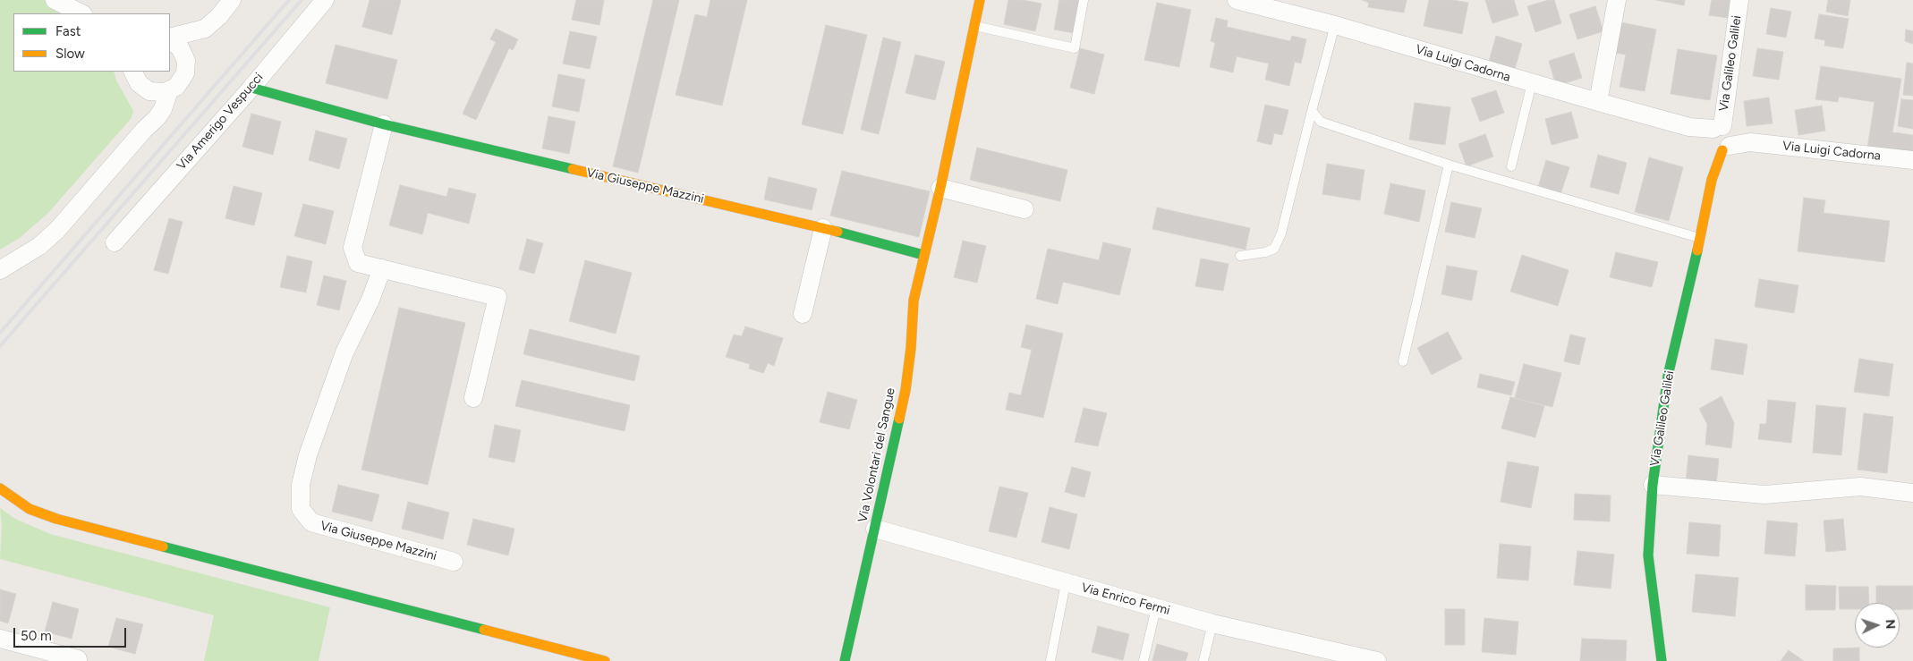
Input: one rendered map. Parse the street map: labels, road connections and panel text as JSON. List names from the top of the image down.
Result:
{
  "streets": {
    "street": [
      "Via Luigi Cadorna",
      "Via Galileo Galilei",
      "Via Amerigo Vespucci",
      "Via Giuseppe Mazzini",
      "Via Volontari del Sangue",
      "Via Enrico Fermi"
    ]
  },
  "crossings": [
    ["Via Luigi Cadorna", "Via Galileo Galilei"],
    ["Via Amerigo Vespucci", "Via Giuseppe Mazzini"],
    ["Via Giuseppe Mazzini", "Via Volontari del Sangue"],
    ["Via Volontari del Sangue", "Via Enrico Fermi"]
  ],
  "legend": ["Fast", "Slow"],
  "scale_bar": "50 m",
  "north": "right"
}
